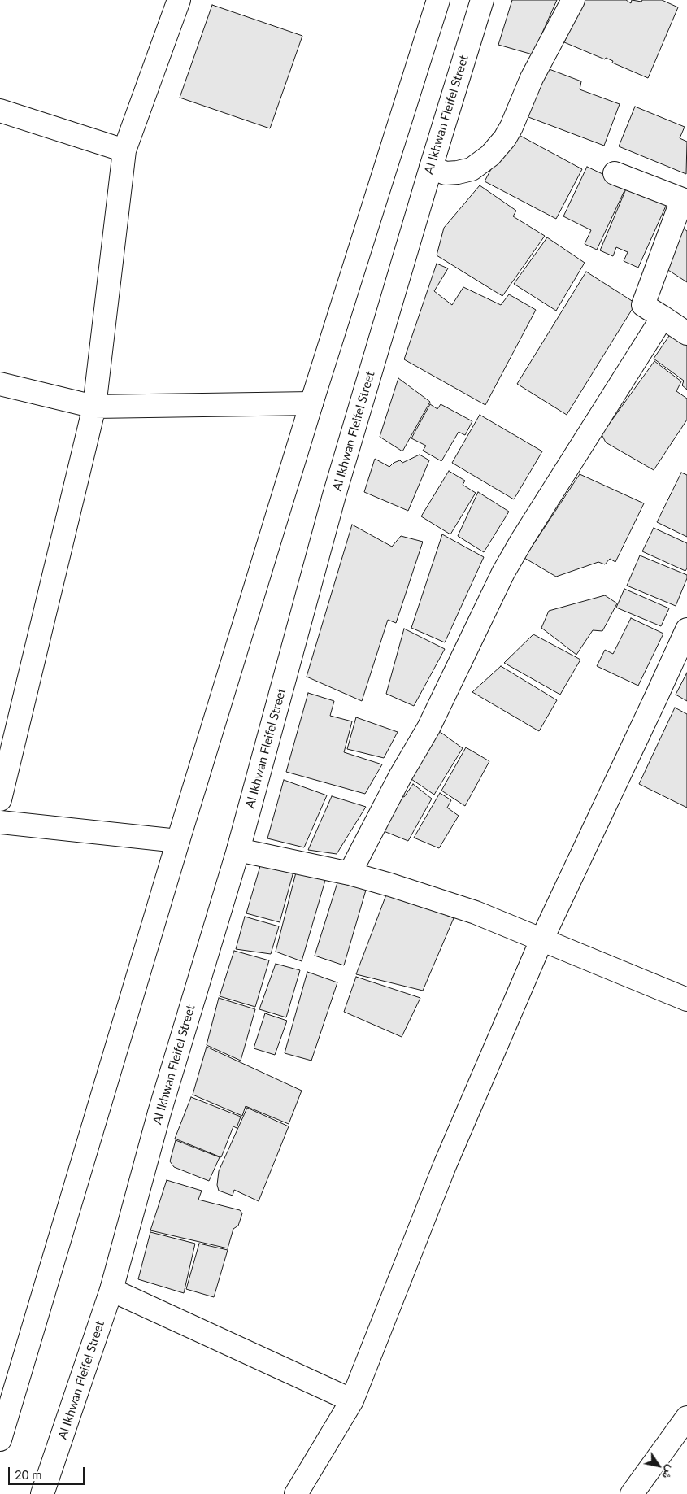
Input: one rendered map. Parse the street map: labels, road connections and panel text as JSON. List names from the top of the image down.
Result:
{
  "streets": {
    "street": ["Al Ikhwan Fleifel Street"]
  },
  "scale_bar": "20 m",
  "north": "bottom right"
}
